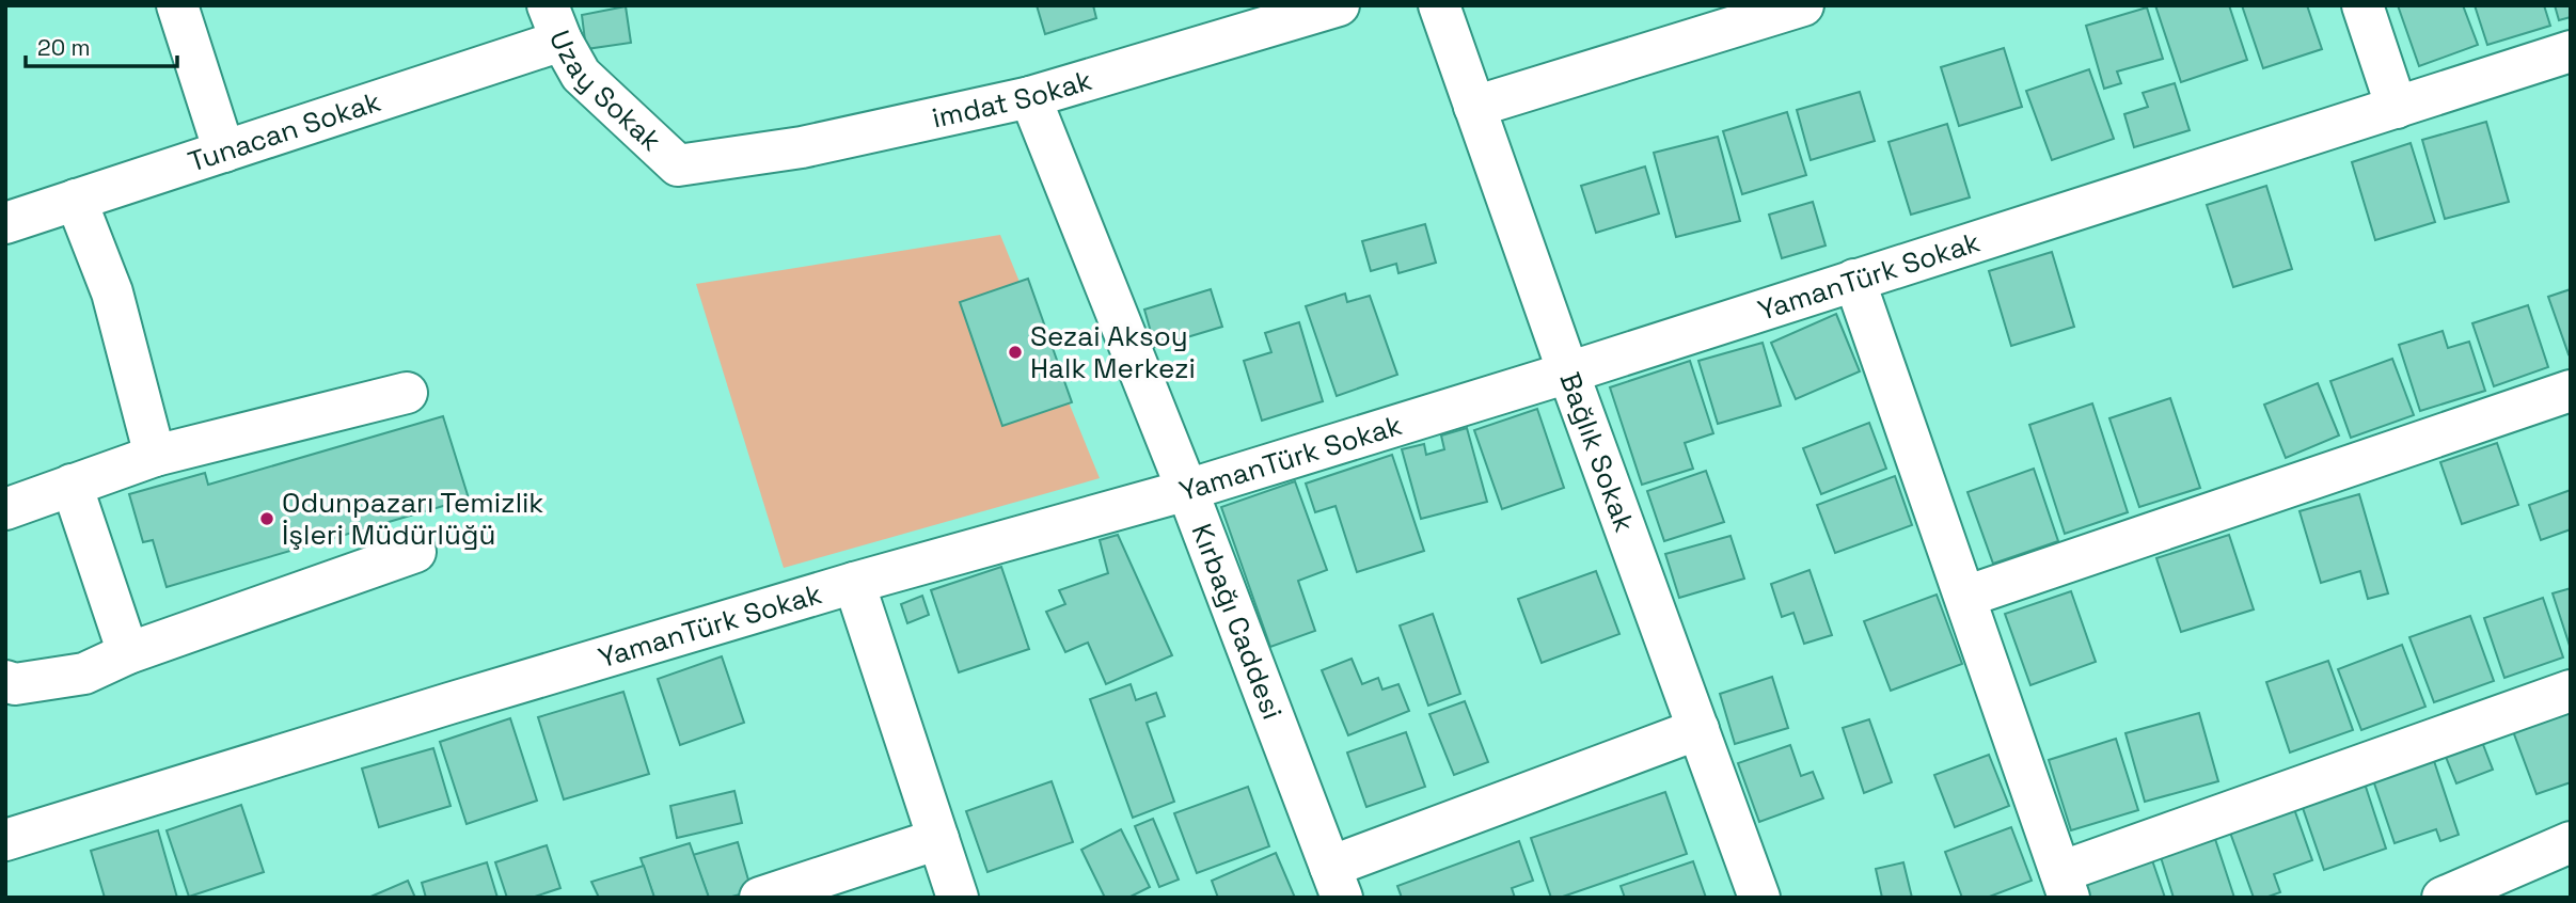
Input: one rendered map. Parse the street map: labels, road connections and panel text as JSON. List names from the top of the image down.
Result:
{
  "streets": {
    "street": [
      "Uzay Sokak",
      "imdat Sokak",
      "Tunacan Sokak",
      "YamanTürk Sokak",
      "Bağlık Sokak",
      "Kırbağı Caddesi"
    ]
  },
  "crossings": [
    ["Uzay Sokak", "imdat Sokak"],
    ["Uzay Sokak", "Tunacan Sokak"],
    ["imdat Sokak", "Kırbağı Caddesi"],
    ["YamanTürk Sokak", "Bağlık Sokak"],
    ["YamanTürk Sokak", "Kırbağı Caddesi"]
  ],
  "places": ["Sezai Aksoy Halk Merkezi", "Odunpazarı Temizlik İşleri Müdürlüğü"],
  "scale_bar": "20 m"
}
